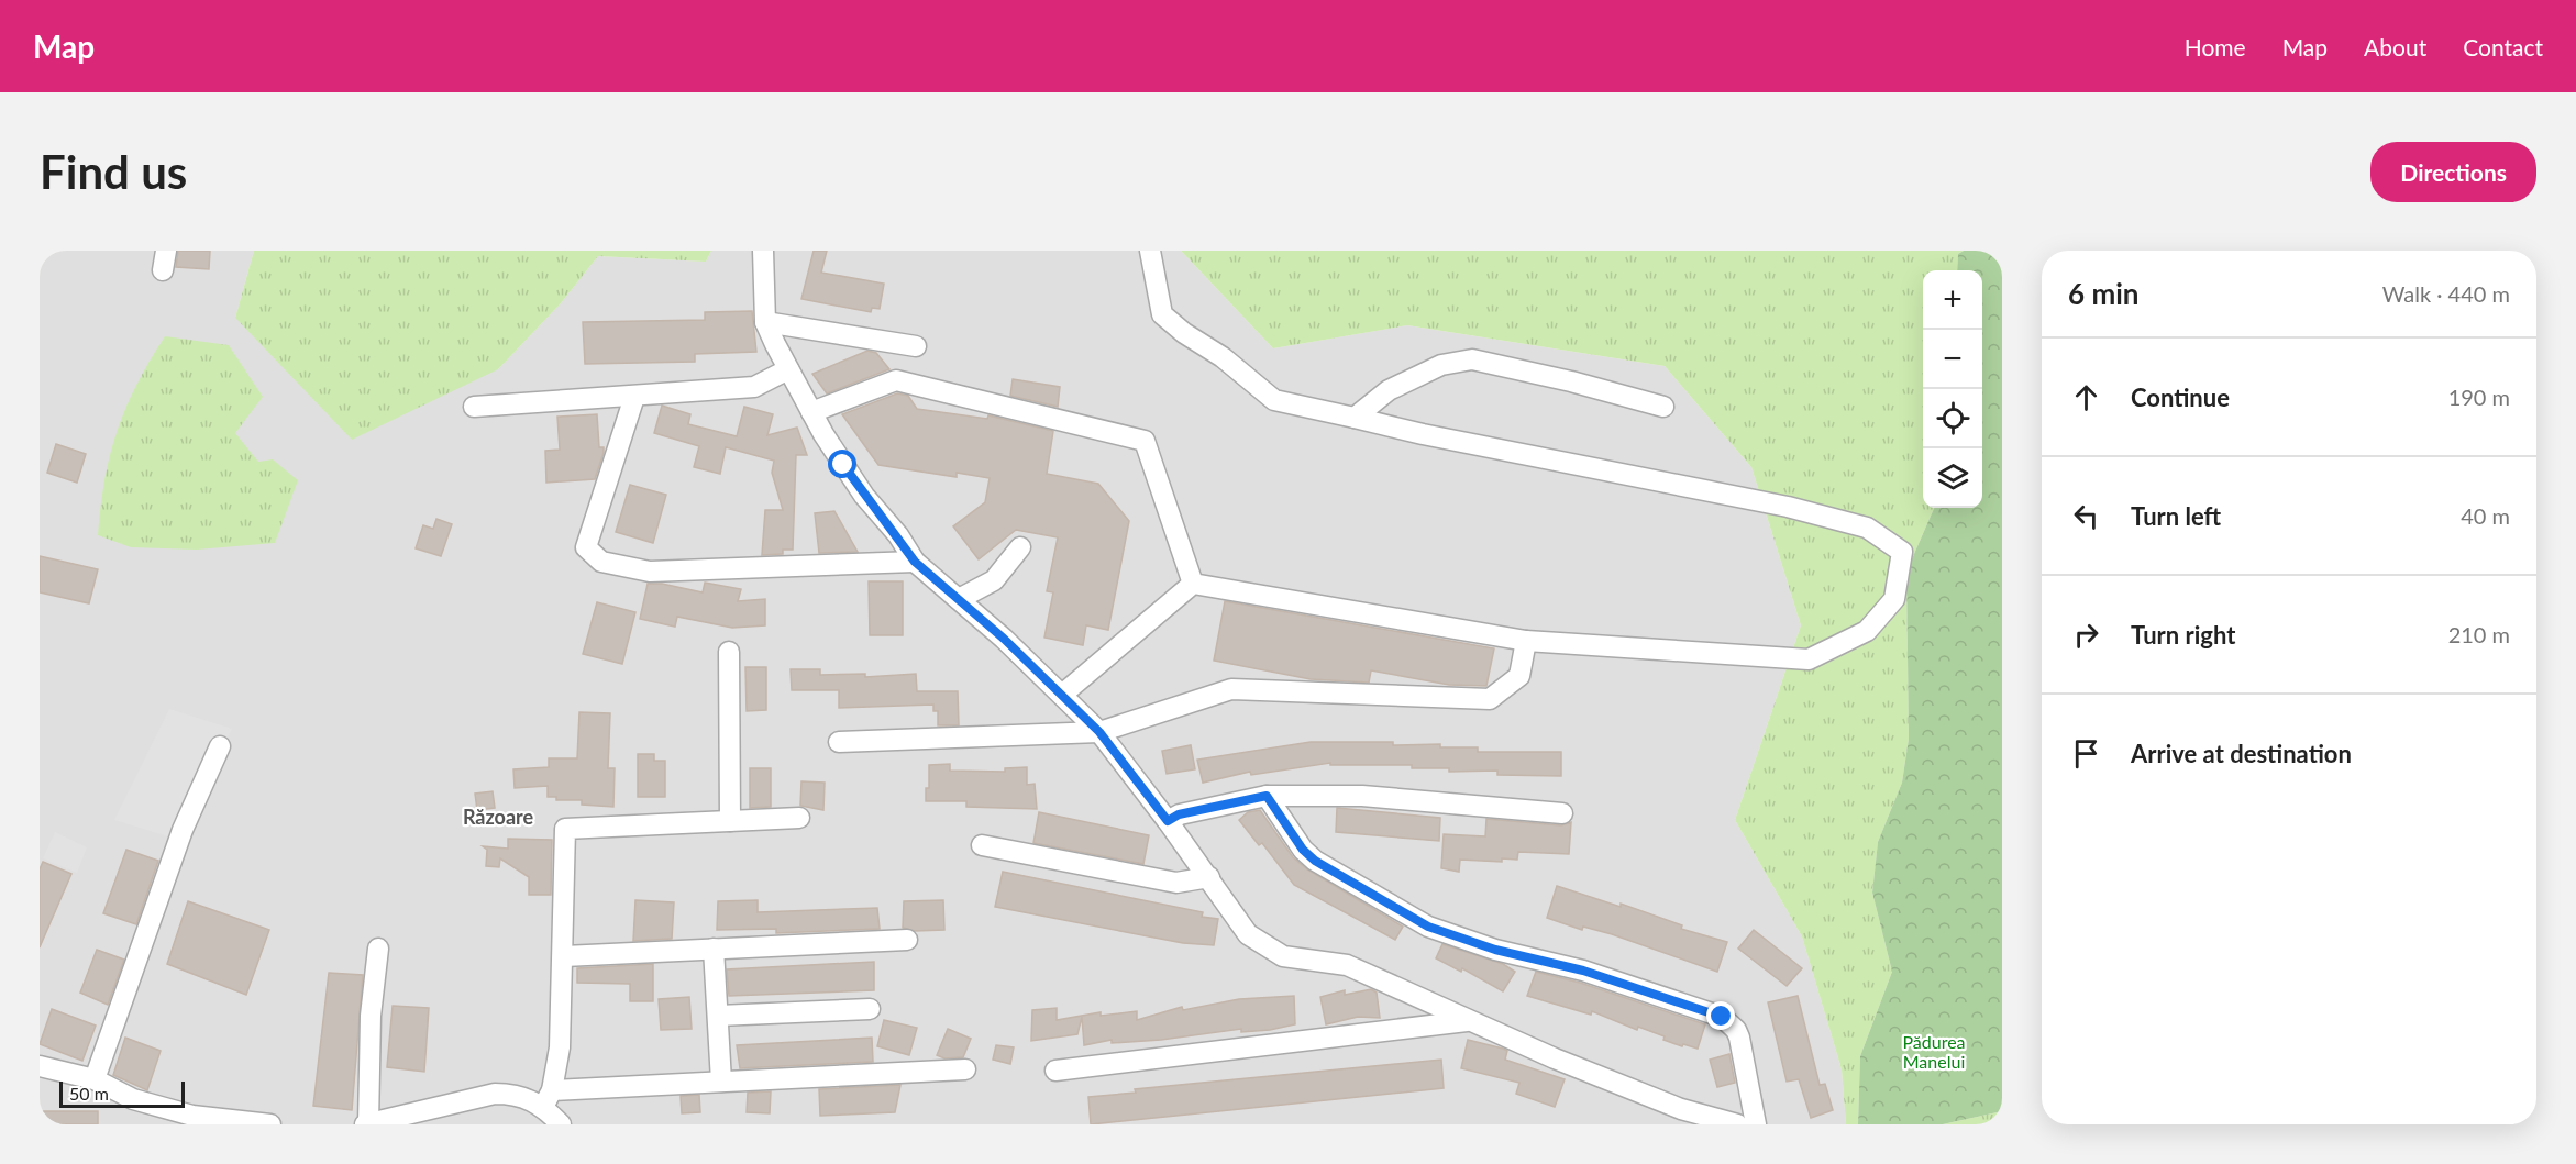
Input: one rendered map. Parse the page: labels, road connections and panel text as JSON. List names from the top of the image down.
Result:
{
  "districts": ["Răzoare"],
  "parks": ["Pădurea Manelui"],
  "scale_bar": "50 m",
  "page": {
    "header": "Map",
    "nav": [
      "Home",
      "Map",
      "About",
      "Contact"
    ],
    "buttons": "Directions",
    "title": "Find us",
    "heading": ["6 min", "Walk · 440 m"],
    "map_buttons": ["+", "−"],
    "list": [
      ["Continue", "190 m"],
      ["Turn left", "40 m"],
      ["Turn right", "210 m"],
      "Arrive at destination"
    ],
    "scale": "50 m"
  }
}
